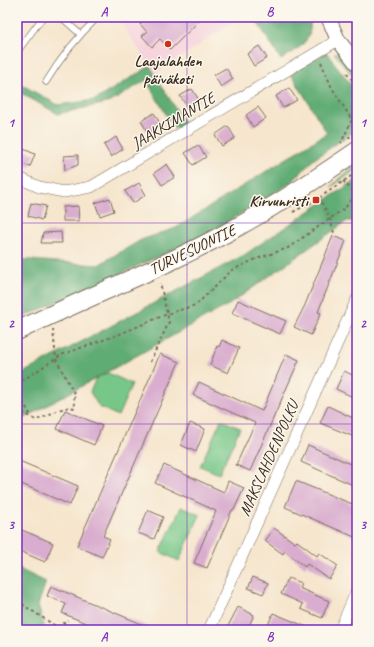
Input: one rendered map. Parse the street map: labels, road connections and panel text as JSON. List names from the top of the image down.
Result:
{
  "streets": {
    "main road": ["TURVESUONTIE"],
    "street": ["JAAKKIMANTIE", "MAKSLAHDENPOLKU"]
  },
  "places": {
    "other": ["Laajalahden päiväkoti"],
    "transit": ["Kirvunristi"]
  },
  "grid": {
    "columns": ["A", "B"],
    "rows": ["1", "2", "3"]
  }
}
